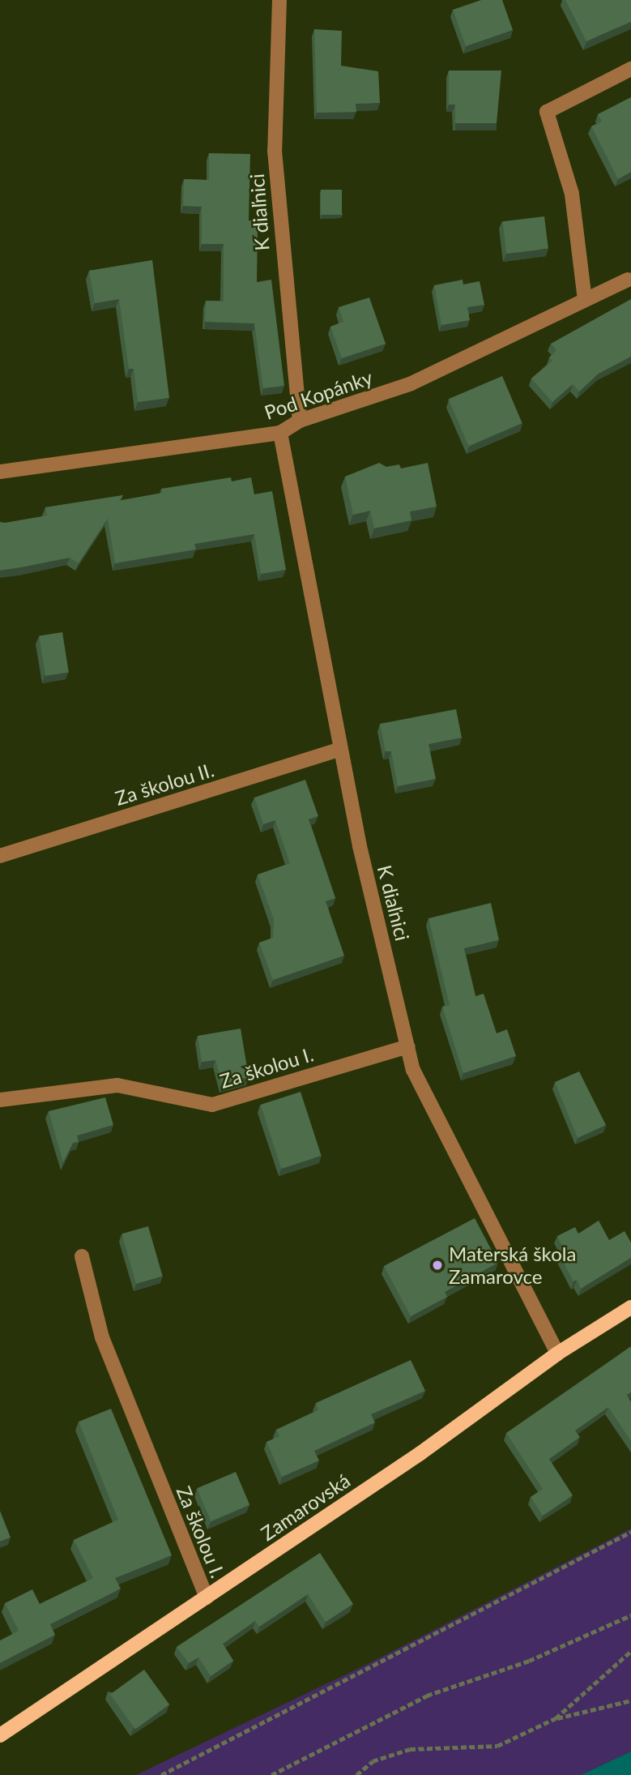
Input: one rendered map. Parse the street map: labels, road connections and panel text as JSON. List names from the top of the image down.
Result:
{
  "streets": {
    "main road": ["Zamarovská"],
    "street": [
      "K diaľnici",
      "Pod Kopánky",
      "Za školou II.",
      "Za školou I."
    ]
  },
  "crossings": [
    ["K diaľnici", "Pod Kopánky"],
    ["K diaľnici", "Za školou II."],
    ["K diaľnici", "Za školou I."],
    ["K diaľnici", "Zamarovská"],
    ["Za školou I.", "Zamarovská"]
  ],
  "places": ["Materská škola Zamarovce"]
}
